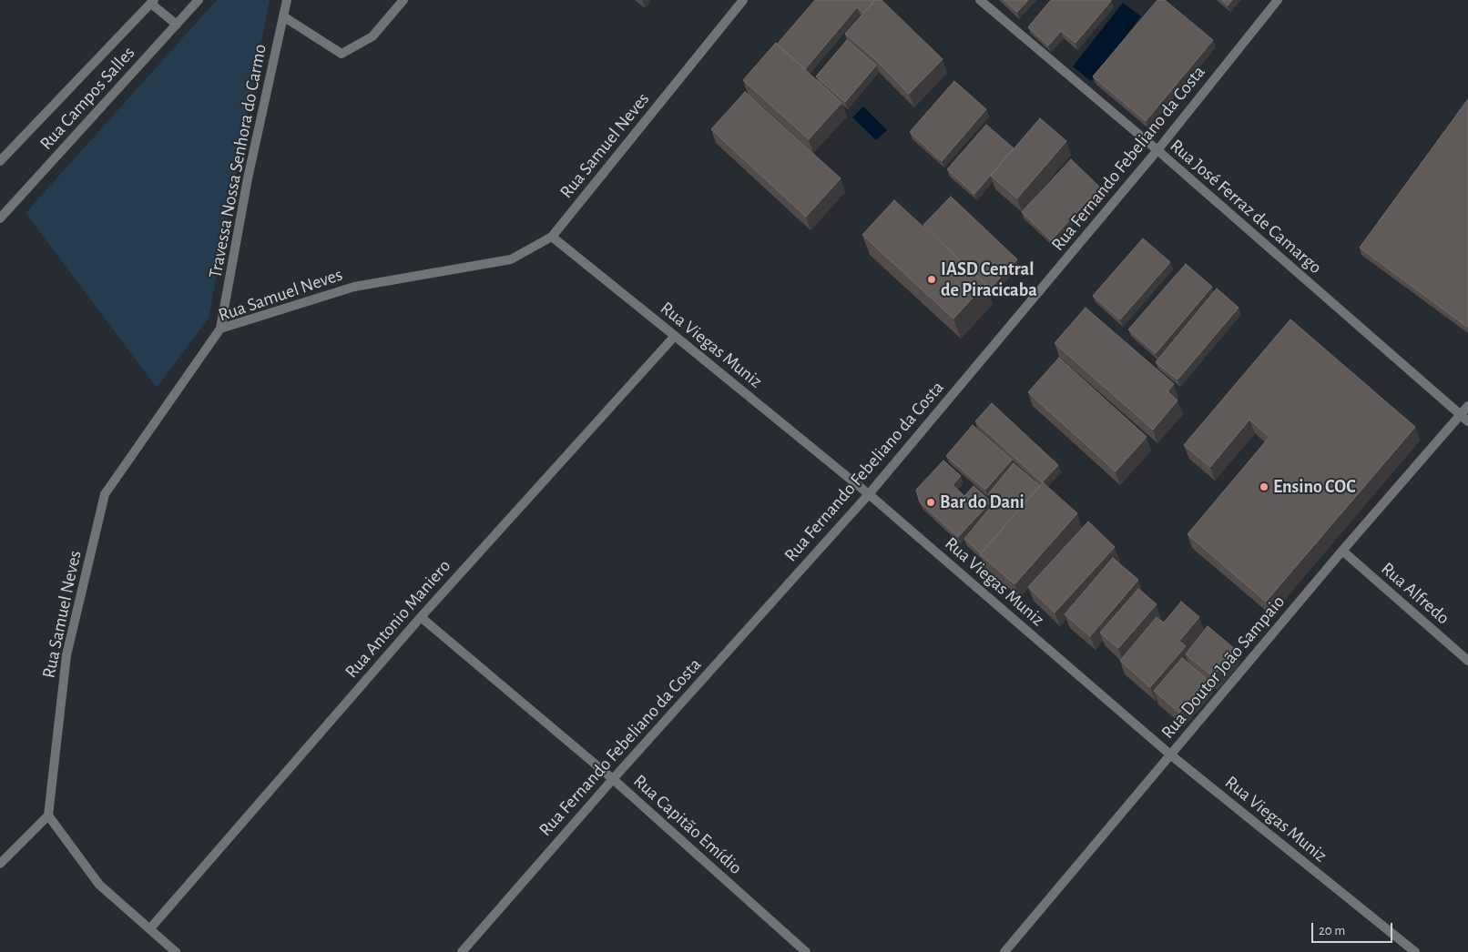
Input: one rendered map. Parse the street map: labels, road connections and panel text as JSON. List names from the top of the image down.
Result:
{
  "streets": {
    "street": [
      "Rua Campos Salles",
      "Rua Samuel Neves",
      "Rua Fernando Febeliano da Costa",
      "Travessa Nossa Senhora do Carmo",
      "Rua José Ferraz de Camargo",
      "Rua Viegas Muniz",
      "Rua Alfredo",
      "Rua Antonio Maniero",
      "Rua Doutor João Sampaio",
      "Rua Capitão Emídio"
    ]
  },
  "crossings": [
    ["Rua Samuel Neves", "Travessa Nossa Senhora do Carmo"],
    ["Rua Samuel Neves", "Rua Viegas Muniz"],
    ["Rua Fernando Febeliano da Costa", "Rua José Ferraz de Camargo"],
    ["Rua Fernando Febeliano da Costa", "Rua Viegas Muniz"],
    ["Rua Fernando Febeliano da Costa", "Rua Capitão Emídio"],
    ["Rua José Ferraz de Camargo", "Rua Doutor João Sampaio"],
    ["Rua Viegas Muniz", "Rua Antonio Maniero"],
    ["Rua Viegas Muniz", "Rua Doutor João Sampaio"],
    ["Rua Alfredo", "Rua Doutor João Sampaio"],
    ["Rua Antonio Maniero", "Rua Capitão Emídio"]
  ],
  "places": ["IASD Central de Piracicaba", "Ensino COC", "Bar do Dani"],
  "scale_bar": "20 m"
}
